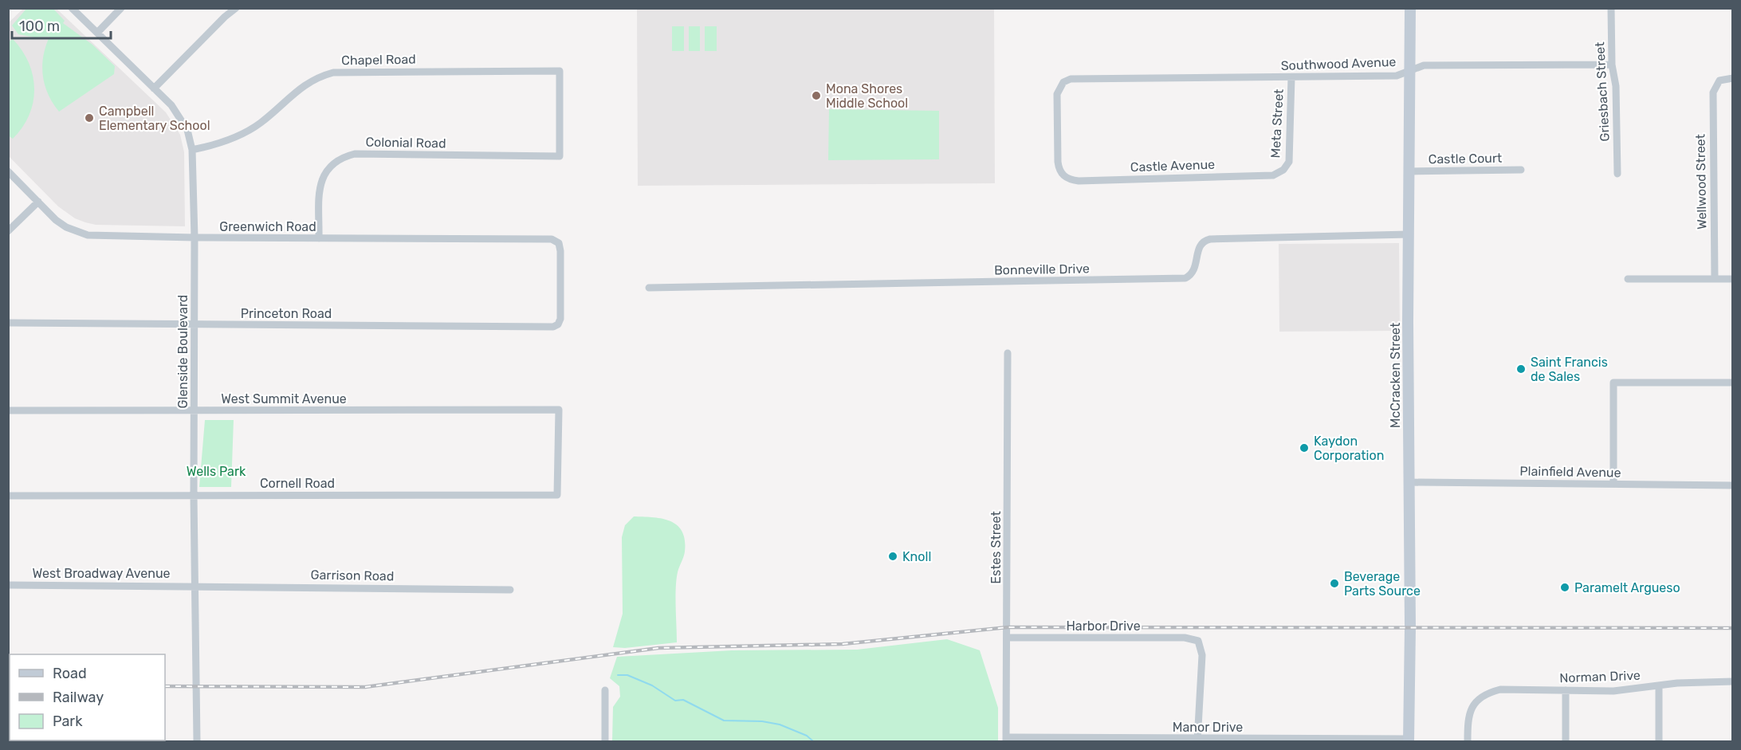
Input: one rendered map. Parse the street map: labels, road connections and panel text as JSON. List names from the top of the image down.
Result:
{
  "streets": {
    "street": [
      "Chapel Road",
      "Southwood Avenue",
      "Griesbach Street",
      "Meta Street",
      "Colonial Road",
      "Castle Court",
      "Castle Avenue",
      "Wellwood Street",
      "Greenwich Road",
      "Bonneville Drive",
      "Princeton Road",
      "Glenside Boulevard",
      "McCracken Street",
      "West Summit Avenue",
      "Plainfield Avenue",
      "Cornell Road",
      "Estes Street",
      "West Broadway Avenue",
      "Garrison Road",
      "Harbor Drive",
      "Norman Drive",
      "Manor Drive"
    ]
  },
  "crossings": [
    ["Chapel Road", "Colonial Road"],
    ["Chapel Road", "Glenside Boulevard"],
    ["Southwood Avenue", "Griesbach Street"],
    ["Southwood Avenue", "Meta Street"],
    ["Southwood Avenue", "Castle Avenue"],
    ["Southwood Avenue", "McCracken Street"],
    ["Meta Street", "Castle Avenue"],
    ["Colonial Road", "Greenwich Road"],
    ["Castle Court", "McCracken Street"],
    ["Greenwich Road", "Princeton Road"],
    ["Greenwich Road", "Glenside Boulevard"],
    ["Bonneville Drive", "McCracken Street"],
    ["Princeton Road", "Glenside Boulevard"],
    ["Glenside Boulevard", "West Summit Avenue"],
    ["Glenside Boulevard", "Cornell Road"],
    ["Glenside Boulevard", "West Broadway Avenue"],
    ["Glenside Boulevard", "Garrison Road"],
    ["McCracken Street", "Plainfield Avenue"],
    ["McCracken Street", "Manor Drive"],
    ["West Summit Avenue", "Cornell Road"],
    ["Estes Street", "Harbor Drive"],
    ["Estes Street", "Manor Drive"],
    ["West Broadway Avenue", "Garrison Road"],
    ["Harbor Drive", "Manor Drive"]
  ],
  "parks": ["Wells Park"],
  "places": [
    "Mona Shores Middle School",
    "Campbell Elementary School",
    "Saint Francis de Sales",
    "Kaydon Corporation",
    "Knoll",
    "Beverage Parts Source",
    "Paramelt Argueso"
  ],
  "legend": ["Road", "Railway", "Park"],
  "scale_bar": "100 m"
}
